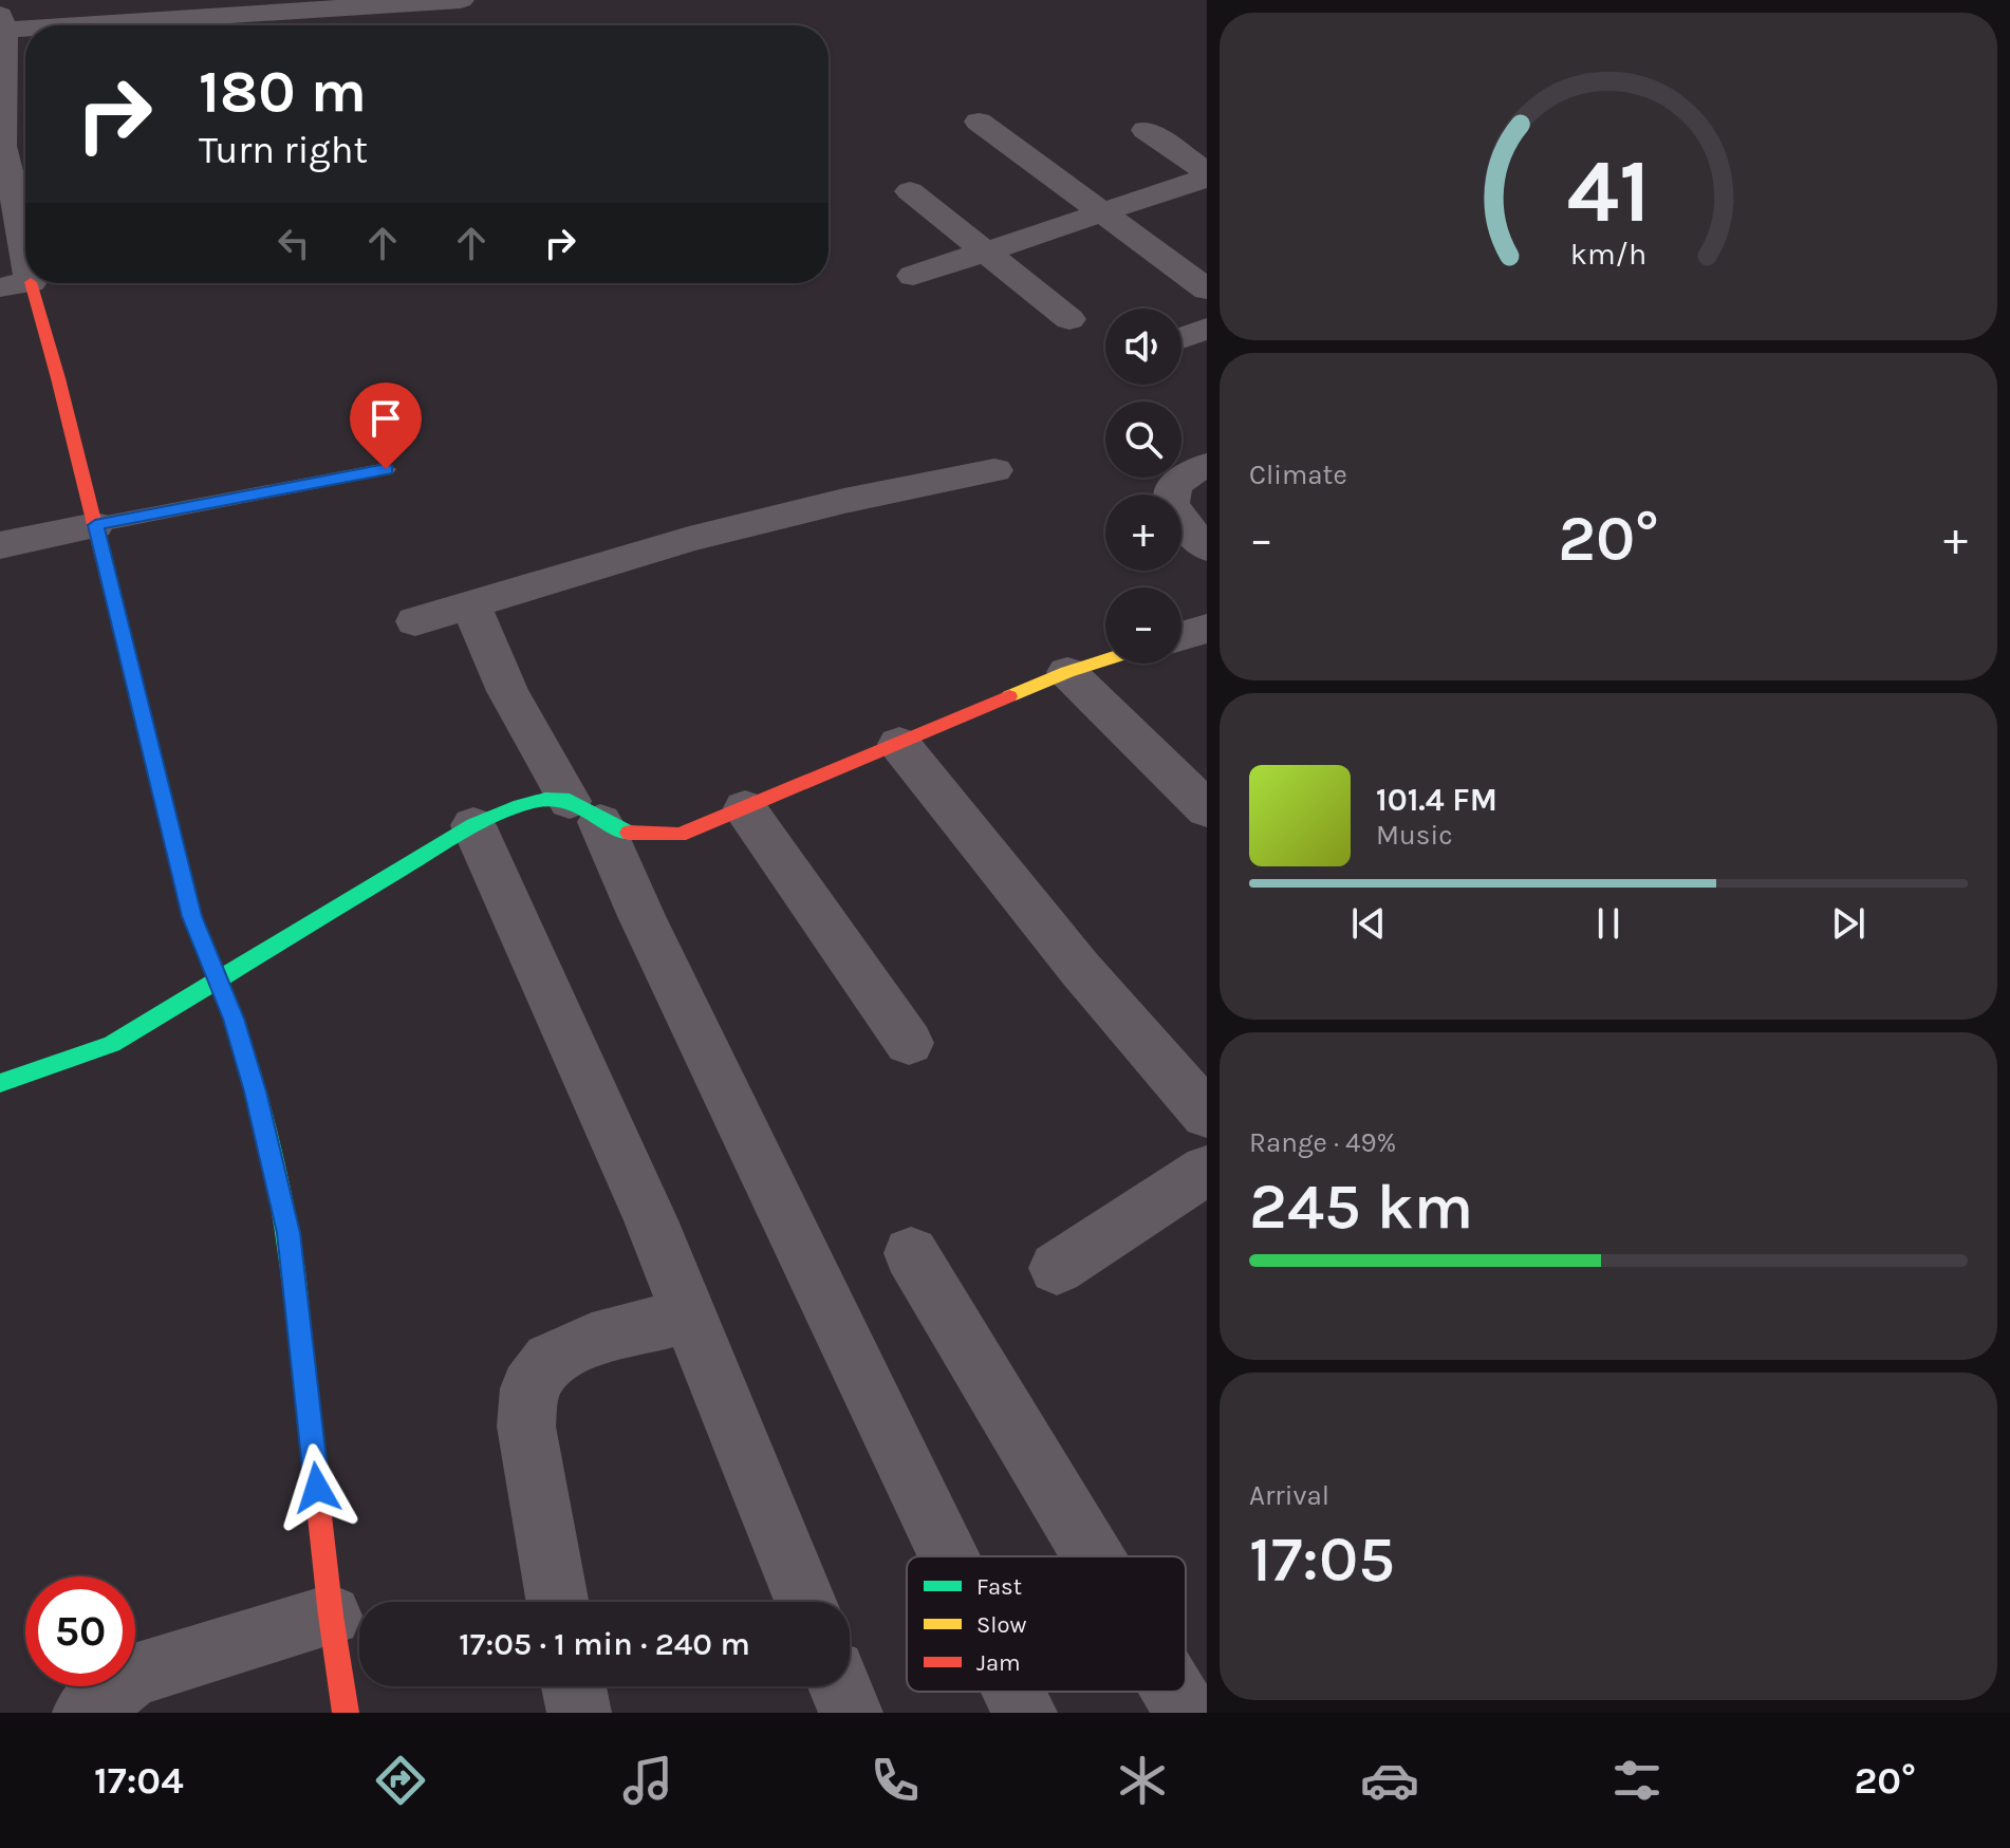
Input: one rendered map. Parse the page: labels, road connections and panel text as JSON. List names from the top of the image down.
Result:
{
  "legend": ["Fast", "Slow", "Jam"],
  "page": {
    "turn": ["180 m", "Turn right"],
    "map_buttons": ["+", "−"],
    "tile": [
      "Climate",
      ["Range · 49%", "245 km"],
      ["Arrival", "17:05"]
    ],
    "heat": ["−", "20°", "+"],
    "song": ["101.4 FM", "Music"],
    "limit": "50",
    "trip": "17:05 · 1 min · 240 m",
    "tabs": ["17:04", "20°"],
    "gauge": ["41", "km/h"]
  }
}
